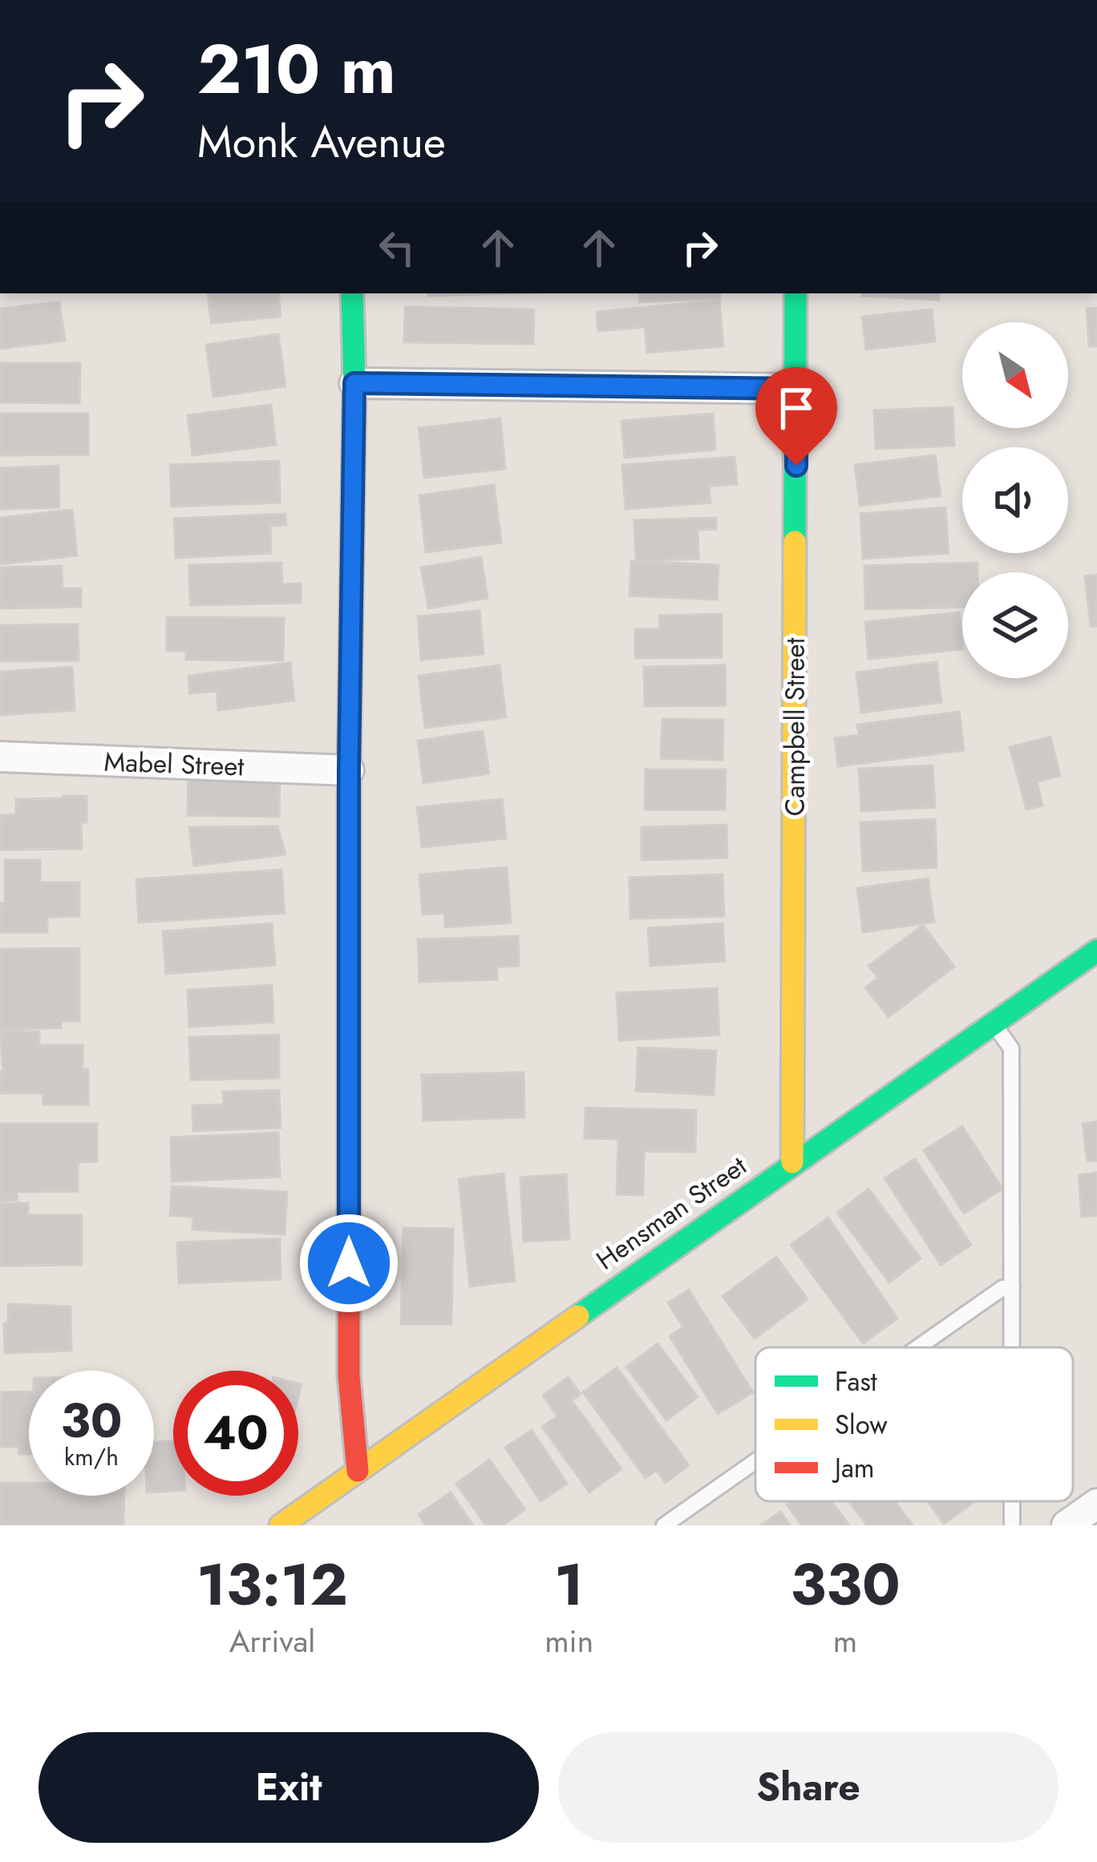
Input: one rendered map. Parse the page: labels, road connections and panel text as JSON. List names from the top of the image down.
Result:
{
  "streets": {
    "street": ["Campbell Street", "Mabel Street", "Hensman Street"]
  },
  "crossings": [
    ["Campbell Street", "Hensman Street"]
  ],
  "legend": ["Fast", "Slow", "Jam"],
  "north": "bottom right",
  "page": {
    "turn": ["210 m", "Monk Avenue"],
    "speed": "30 km/h",
    "limit": "40",
    "eta": [
      "13:12",
      "Arrival",
      "1",
      "min",
      "330",
      "m"
    ],
    "buttons": ["Exit", "Share"]
  }
}
